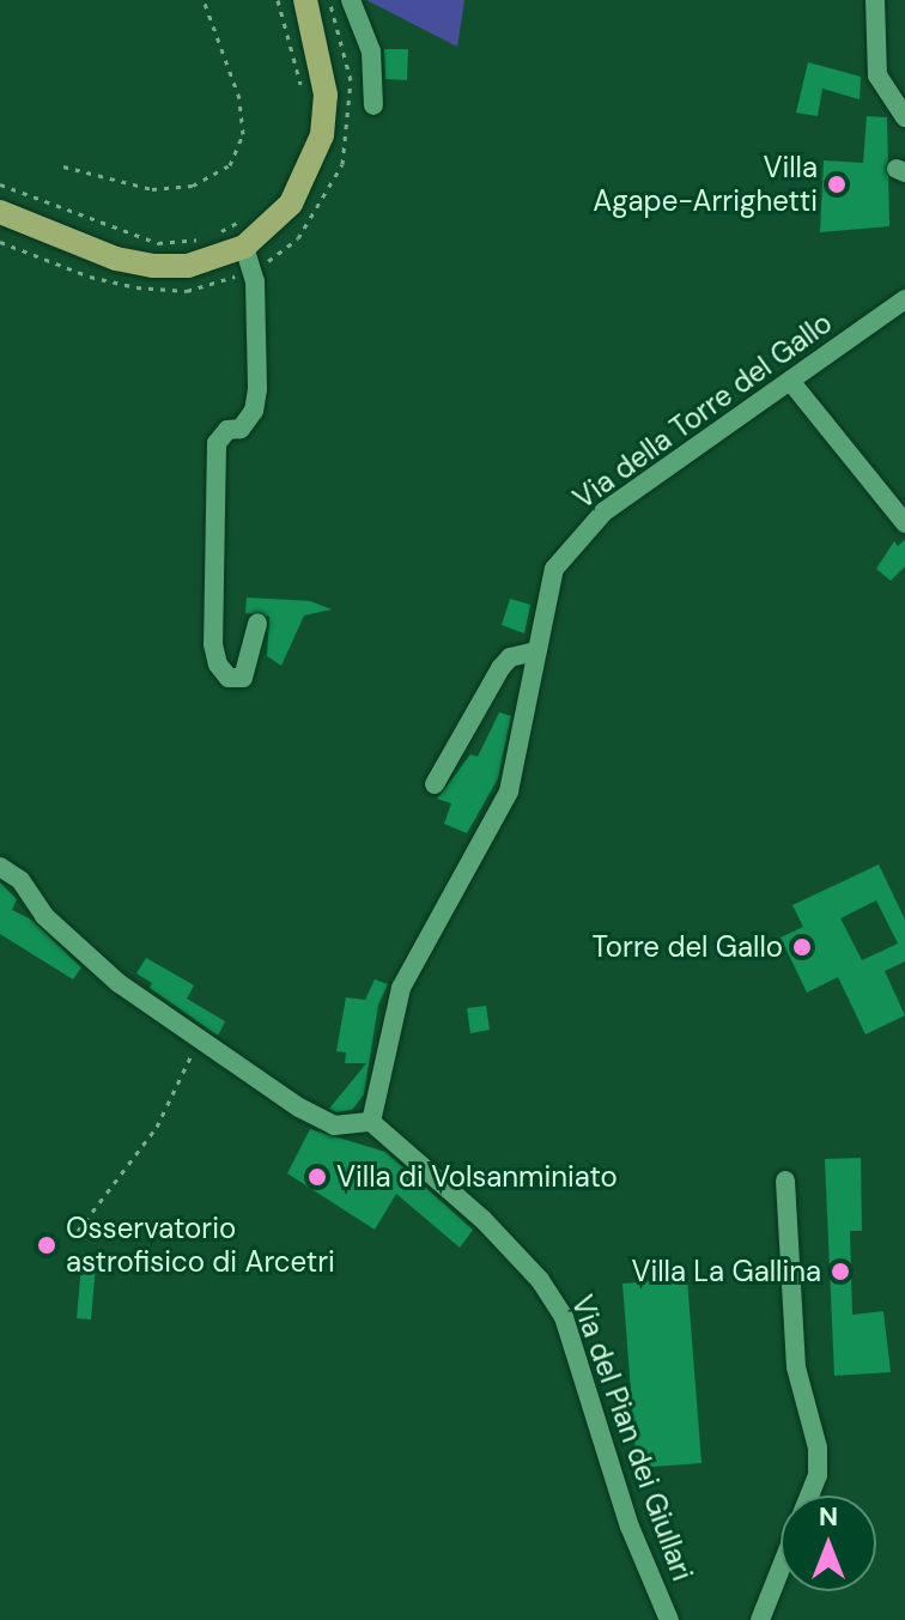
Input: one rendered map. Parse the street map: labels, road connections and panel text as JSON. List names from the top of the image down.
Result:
{
  "streets": {
    "street": ["Via della Torre del Gallo", "Via del Pian dei Giullari"]
  },
  "crossings": [
    ["Via della Torre del Gallo", "Via del Pian dei Giullari"]
  ],
  "places": [
    "Villa Agape-Arrighetti",
    "Torre del Gallo",
    "Villa di Volsanminiato",
    "Osservatorio astrofisico di Arcetri",
    "Villa La Gallina"
  ],
  "north": "top"
}
